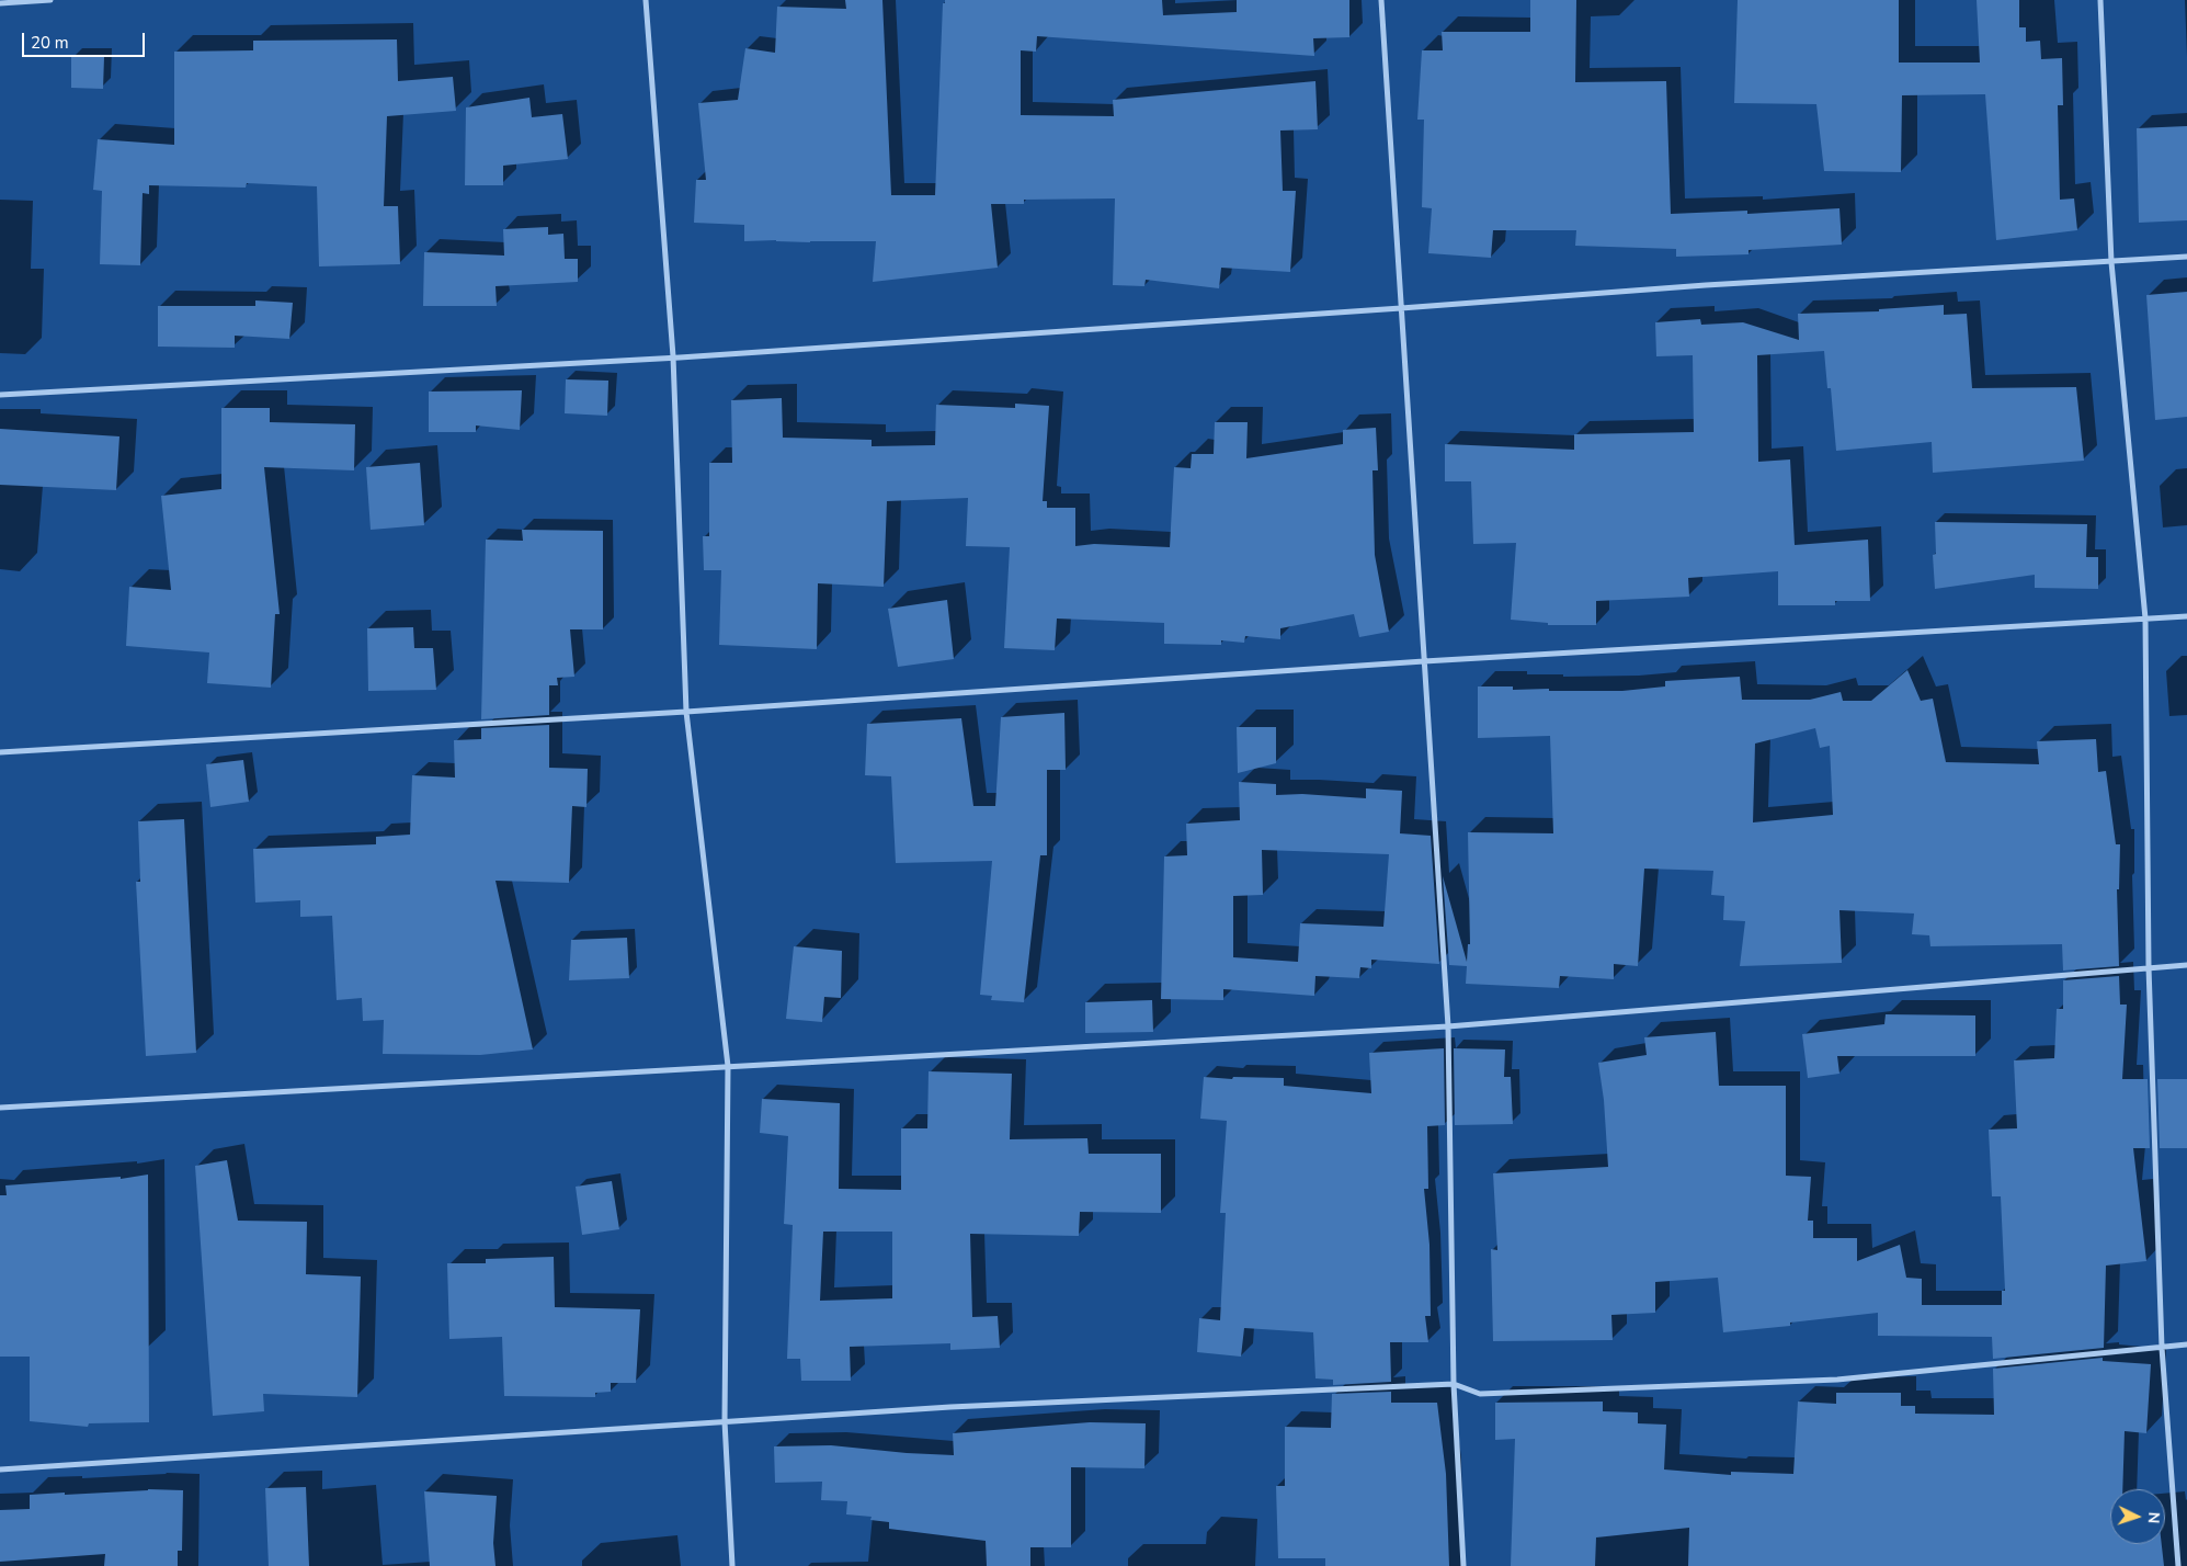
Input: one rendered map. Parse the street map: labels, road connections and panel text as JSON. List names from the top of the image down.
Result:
{
  "scale_bar": "20 m",
  "north": "right"
}
